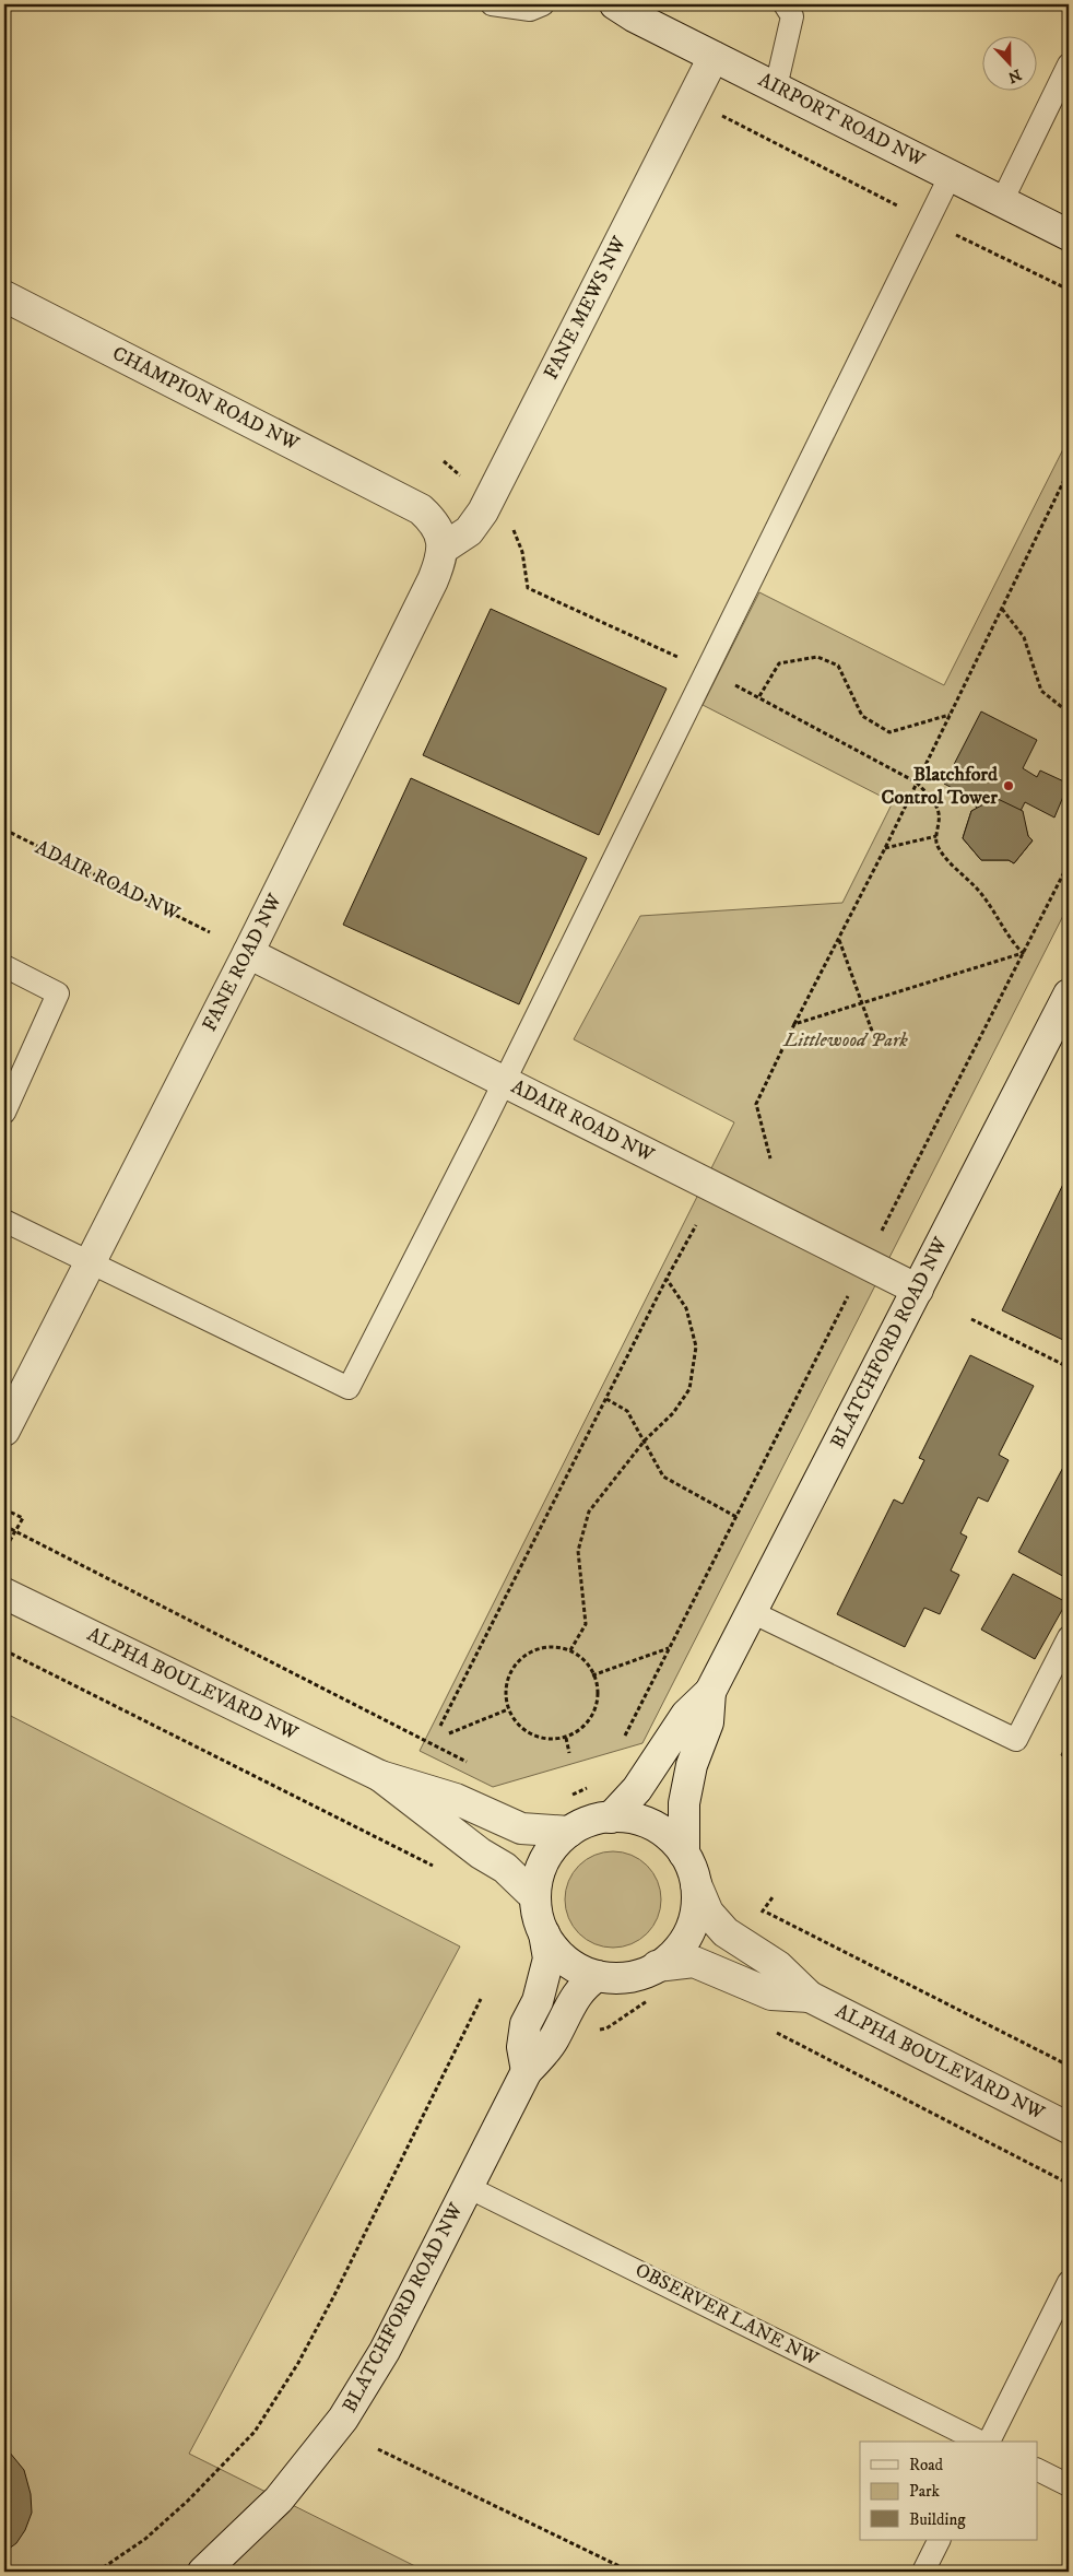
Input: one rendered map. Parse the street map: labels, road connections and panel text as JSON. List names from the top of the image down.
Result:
{
  "streets": {
    "street": [
      "AIRPORT ROAD NW",
      "FANE MEWS NW",
      "CHAMPION ROAD NW",
      "ADAIR ROAD NW",
      "FANE ROAD NW",
      "BLATCHFORD ROAD NW",
      "ALPHA BOULEVARD NW"
    ],
    "lane": ["OBSERVER LANE NW"]
  },
  "crossings": [
    ["AIRPORT ROAD NW", "FANE MEWS NW"],
    ["FANE MEWS NW", "CHAMPION ROAD NW"],
    ["FANE MEWS NW", "FANE ROAD NW"],
    ["CHAMPION ROAD NW", "FANE ROAD NW"],
    ["ADAIR ROAD NW", "FANE ROAD NW"],
    ["ADAIR ROAD NW", "BLATCHFORD ROAD NW"],
    ["BLATCHFORD ROAD NW", "ALPHA BOULEVARD NW"],
    ["BLATCHFORD ROAD NW", "OBSERVER LANE NW"]
  ],
  "parks": ["Littlewood Park"],
  "places": ["Blatchford Control Tower"],
  "legend": ["Road", "Park", "Building"],
  "north": "bottom"
}
